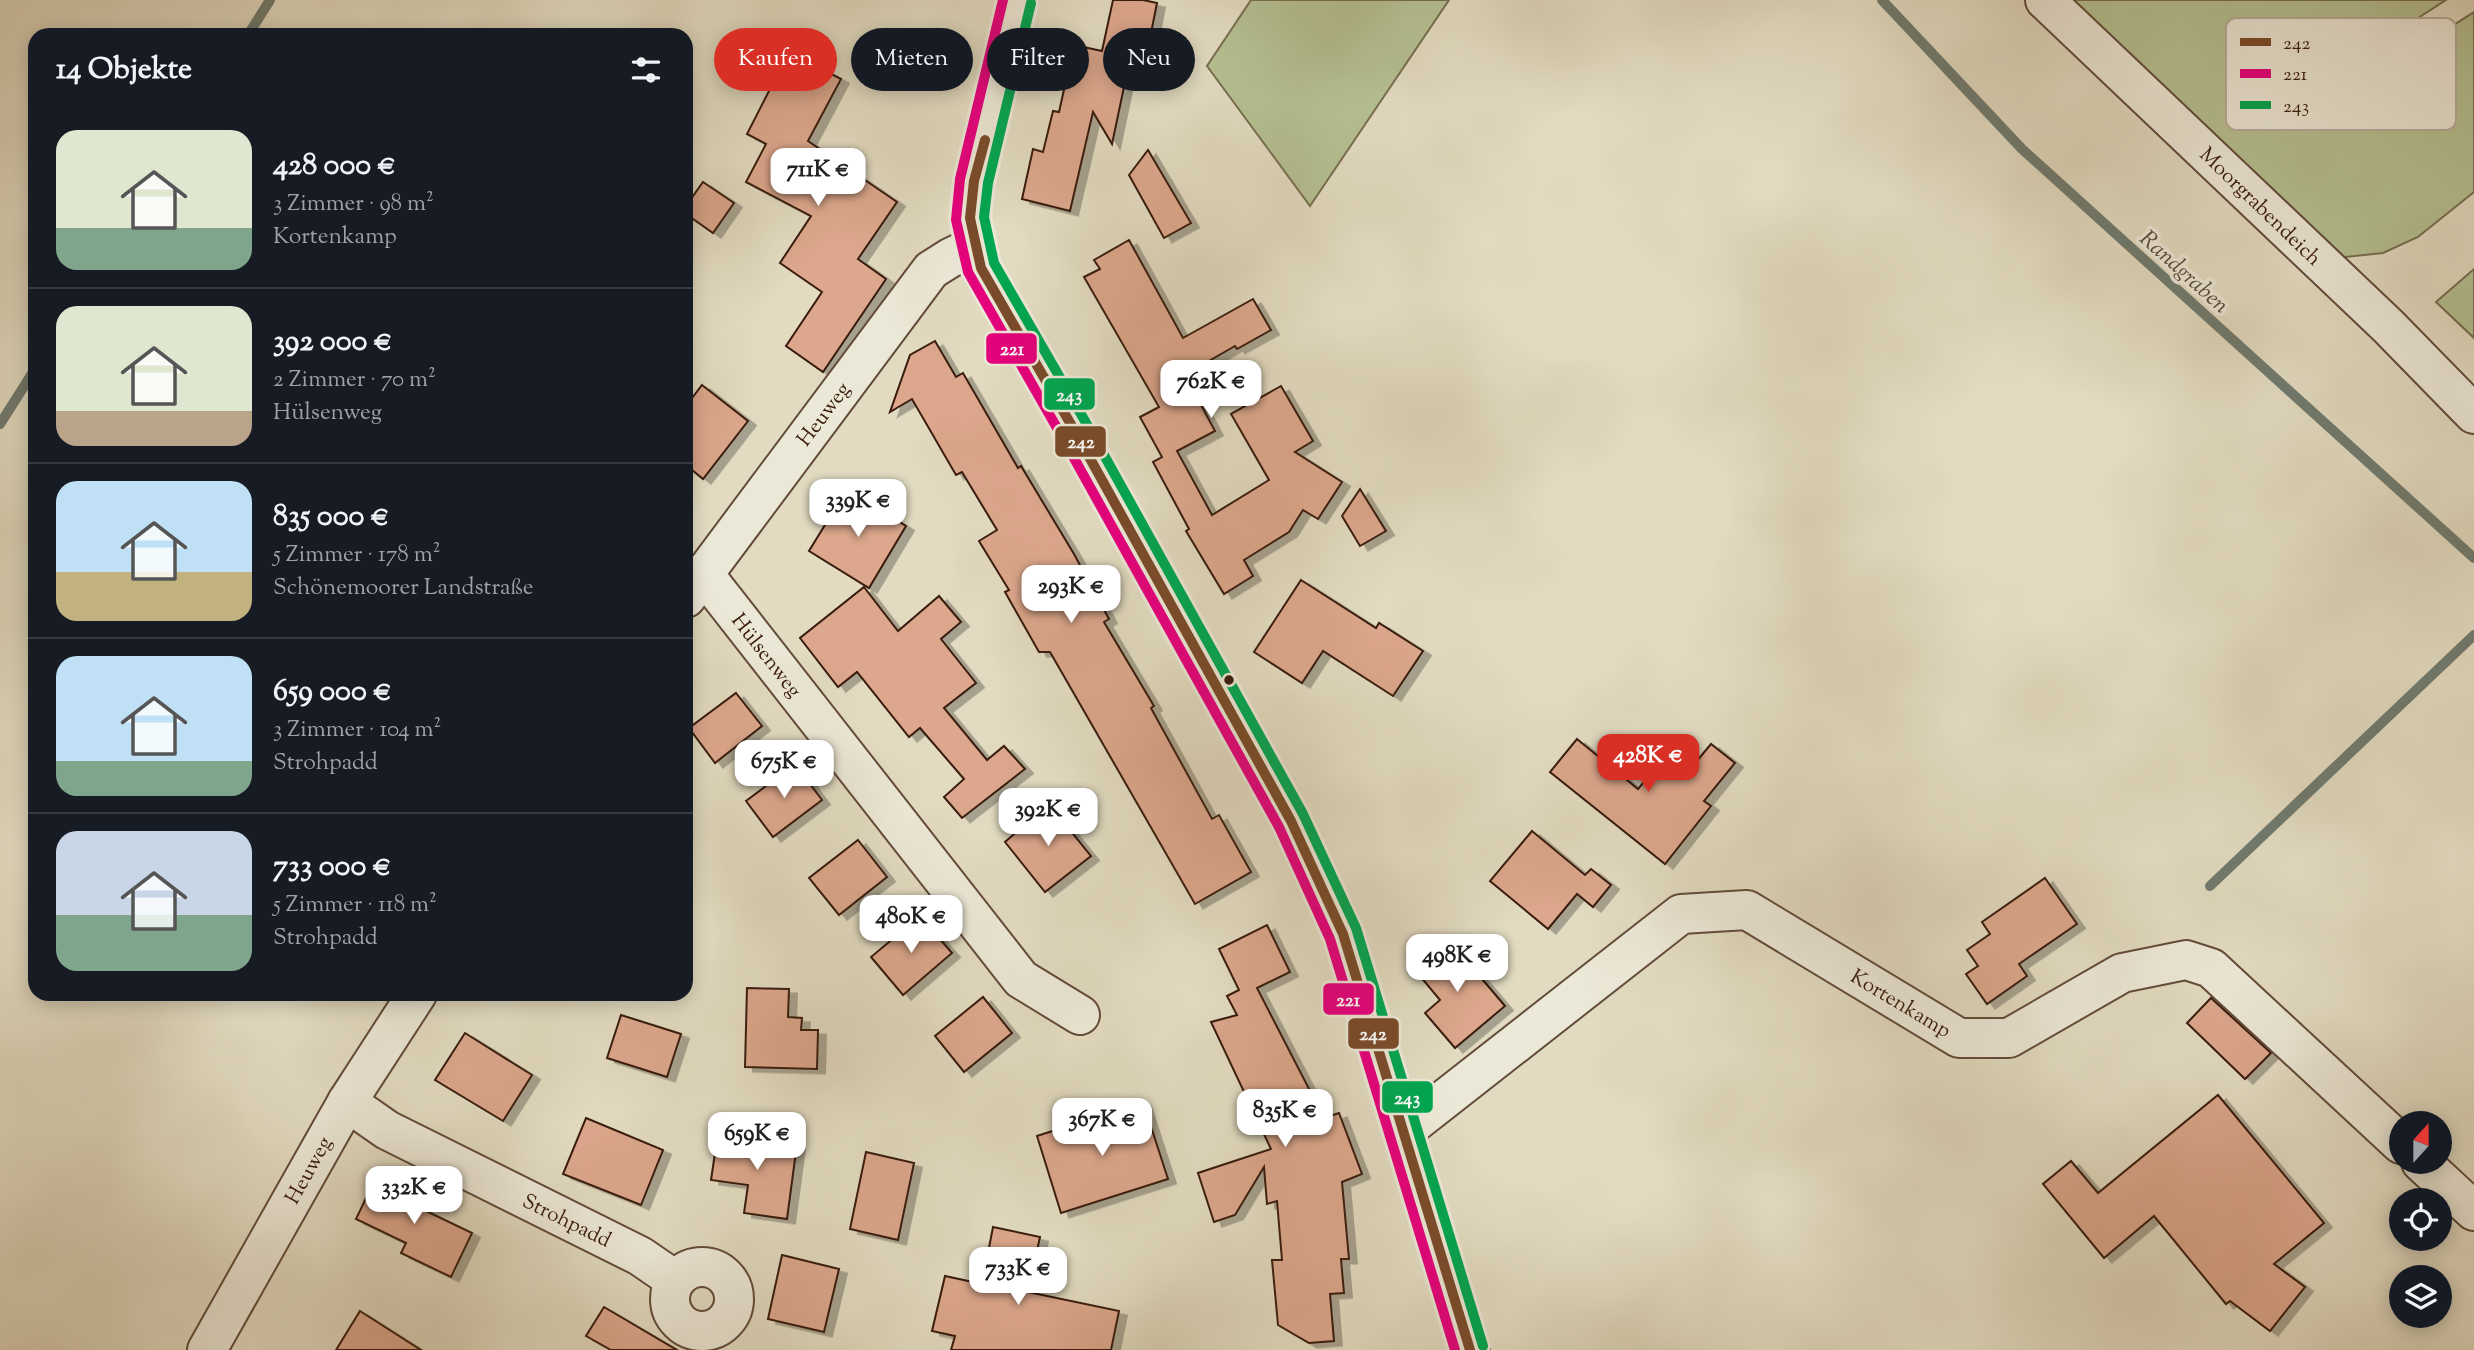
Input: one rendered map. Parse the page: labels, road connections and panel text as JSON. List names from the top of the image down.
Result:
{
  "streets": {
    "street": [
      "Moorgrabendeich",
      "Heuweg",
      "Hülsenweg",
      "Kortenkamp",
      "Strohpadd"
    ]
  },
  "crossings": [
    ["Heuweg", "Hülsenweg"],
    ["Heuweg", "Strohpadd"]
  ],
  "water": ["Randgraben"],
  "lines": ["transit line 221", "transit line 243", "transit line 242"],
  "legend": ["242", "221", "243"],
  "north": "top",
  "page": {
    "chip": [
      "Kaufen",
      "Mieten",
      "Filter",
      "Neu"
    ],
    "heading": "14 Objekte",
    "list": [
      {
        "name": "428 000 €",
        "note": "3 Zimmer · 98 m² · Kortenkamp"
      },
      {
        "name": "392 000 €",
        "note": "2 Zimmer · 70 m² · Hülsenweg"
      },
      {
        "name": "835 000 €",
        "note": "5 Zimmer · 178 m² · Schönemoorer Landstraße"
      },
      {
        "name": "659 000 €",
        "note": "3 Zimmer · 104 m² · Strohpadd"
      },
      {
        "name": "733 000 €",
        "note": "5 Zimmer · 118 m² · Strohpadd"
      }
    ],
    "price": [
      "711K €",
      "762K €",
      "339K €",
      "293K €",
      "428K €",
      "675K €",
      "392K €",
      "480K €",
      "498K €",
      "835K €",
      "367K €",
      "659K €",
      "332K €",
      "733K €"
    ]
  }
}
